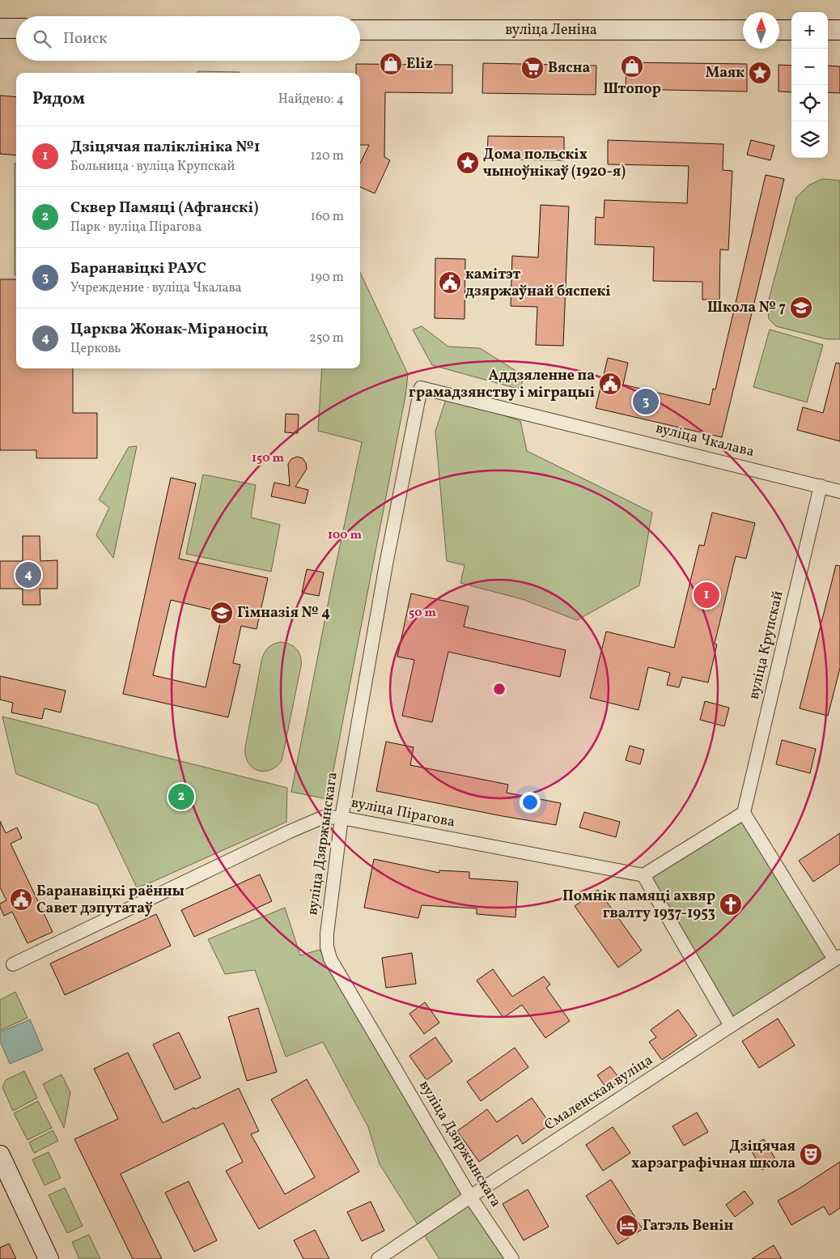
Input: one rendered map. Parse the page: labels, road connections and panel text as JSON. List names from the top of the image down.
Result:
{
  "streets": {
    "main road": ["вуліца Леніна"],
    "street": [
      "вуліца Чкалава",
      "вуліца Крупскай",
      "вуліца Пірагова",
      "вуліца Дзяржынскага",
      "Смаленская вуліца"
    ]
  },
  "crossings": [
    ["вуліца Чкалава", "вуліца Крупскай"],
    ["вуліца Чкалава", "вуліца Дзяржынскага"],
    ["вуліца Пірагова", "вуліца Дзяржынскага"],
    ["вуліца Дзяржынскага", "Смаленская вуліца"]
  ],
  "places": {
    "shop": ["Eliz", "Штопор"],
    "supermarket": ["Вясна"],
    "place": ["Маяк", "Дома польскіх чыноўнікаў (1920-я)"],
    "public building": ["камітэт дзяржаўнай бяспекі", "Аддзяленне па грамадзянству і міграцыі", "Баранавіцкі раённы Савет дэпутатаў"],
    "school or university": ["Школа № 7", "Гімназія № 4"],
    "church": ["Помнік памяці ахвяр гвалту 1937-1953"],
    "theatre": ["Дзіцячая харэаграфічная школа"],
    "hotel": ["Гатэль Венін"]
  },
  "north": "top",
  "page": {
    "map_buttons": ["+", "−"],
    "search": "Поиск",
    "heading": ["Рядом", "Найдено: 4"],
    "list": [
      {
        "mark": "1",
        "name": "Дзіцячая паліклініка №1",
        "note": "Больница · вуліца Крупскай",
        "value": "120 m"
      },
      {
        "mark": "2",
        "name": "Сквер Памяці (Афганскі)",
        "note": "Парк · вуліца Пірагова",
        "value": "160 m"
      },
      {
        "mark": "3",
        "name": "Баранавіцкі РАУС",
        "note": "Учреждение · вуліца Чкалава",
        "value": "190 m"
      },
      {
        "mark": "4",
        "name": "Царква Жонак-Міраносіц",
        "note": "Церковь",
        "value": "250 m"
      }
    ],
    "pins": [
      "3",
      "4",
      "1",
      "2"
    ]
  },
  "rings": ["150 m", "100 m", "50 m"]
}
